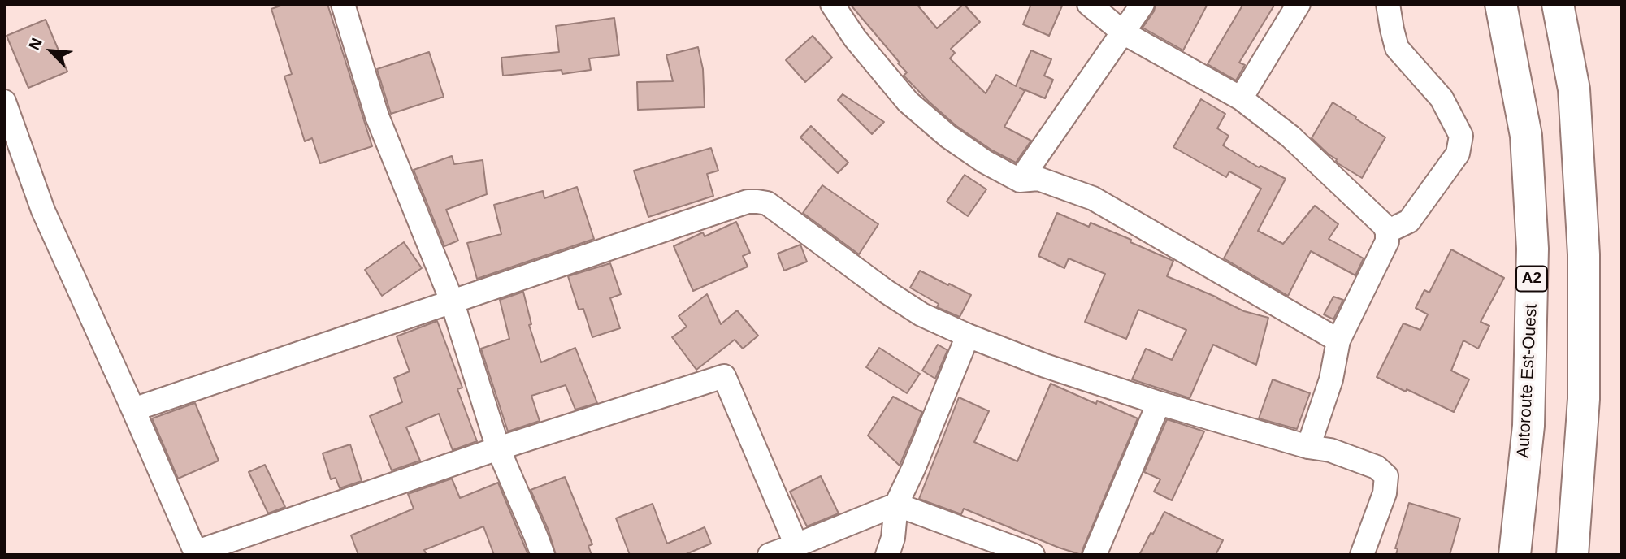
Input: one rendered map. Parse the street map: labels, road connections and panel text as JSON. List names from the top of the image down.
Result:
{
  "streets": {
    "highway": ["A2", "Autoroute Est-Ouest"]
  },
  "north": "top left"
}
